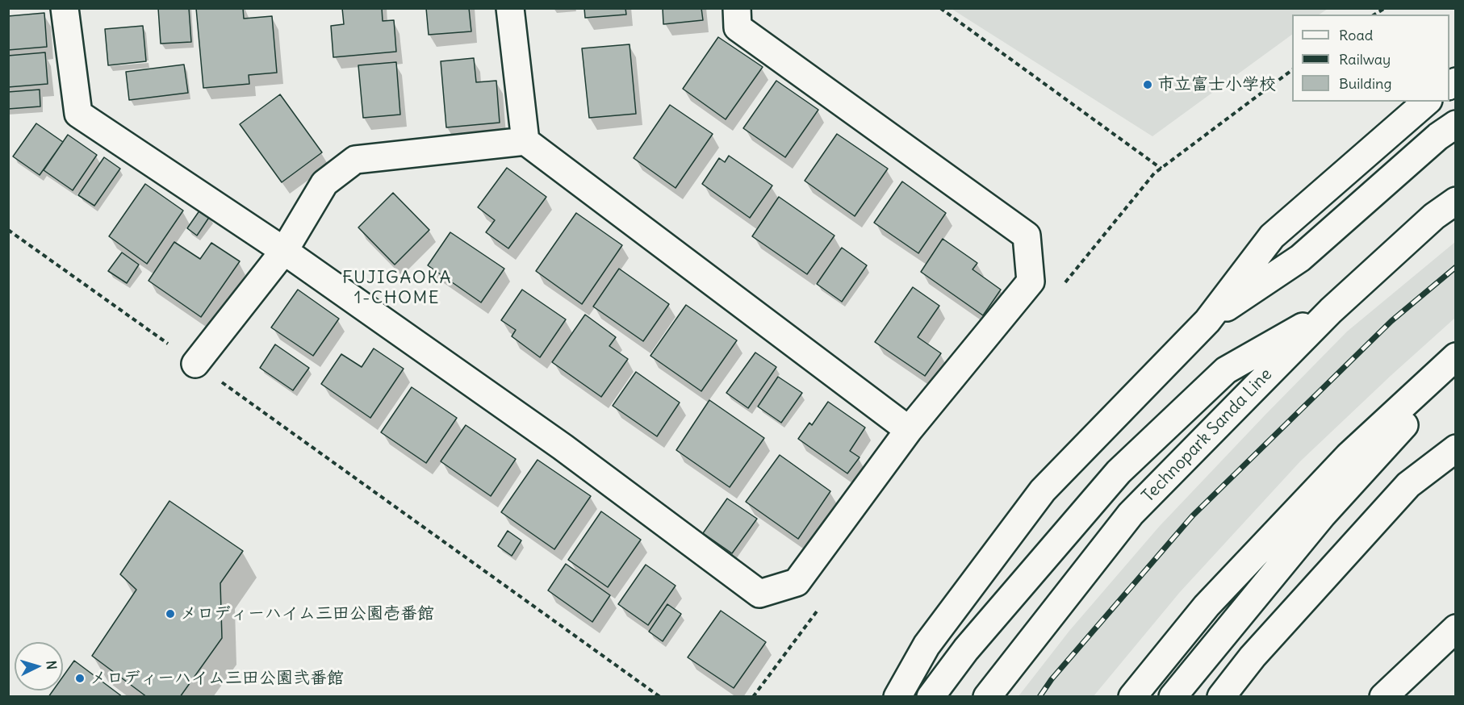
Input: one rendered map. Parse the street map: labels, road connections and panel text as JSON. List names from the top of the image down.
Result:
{
  "streets": {
    "main road": ["Technopark Sanda Line"]
  },
  "districts": ["FUJIGAOKA 1-CHOME"],
  "places": ["市立富士小学校", "メロディーハイム三田公園壱番館", "メロディーハイム三田公園弐番館"],
  "legend": ["Road", "Railway", "Building"],
  "north": "right"
}
